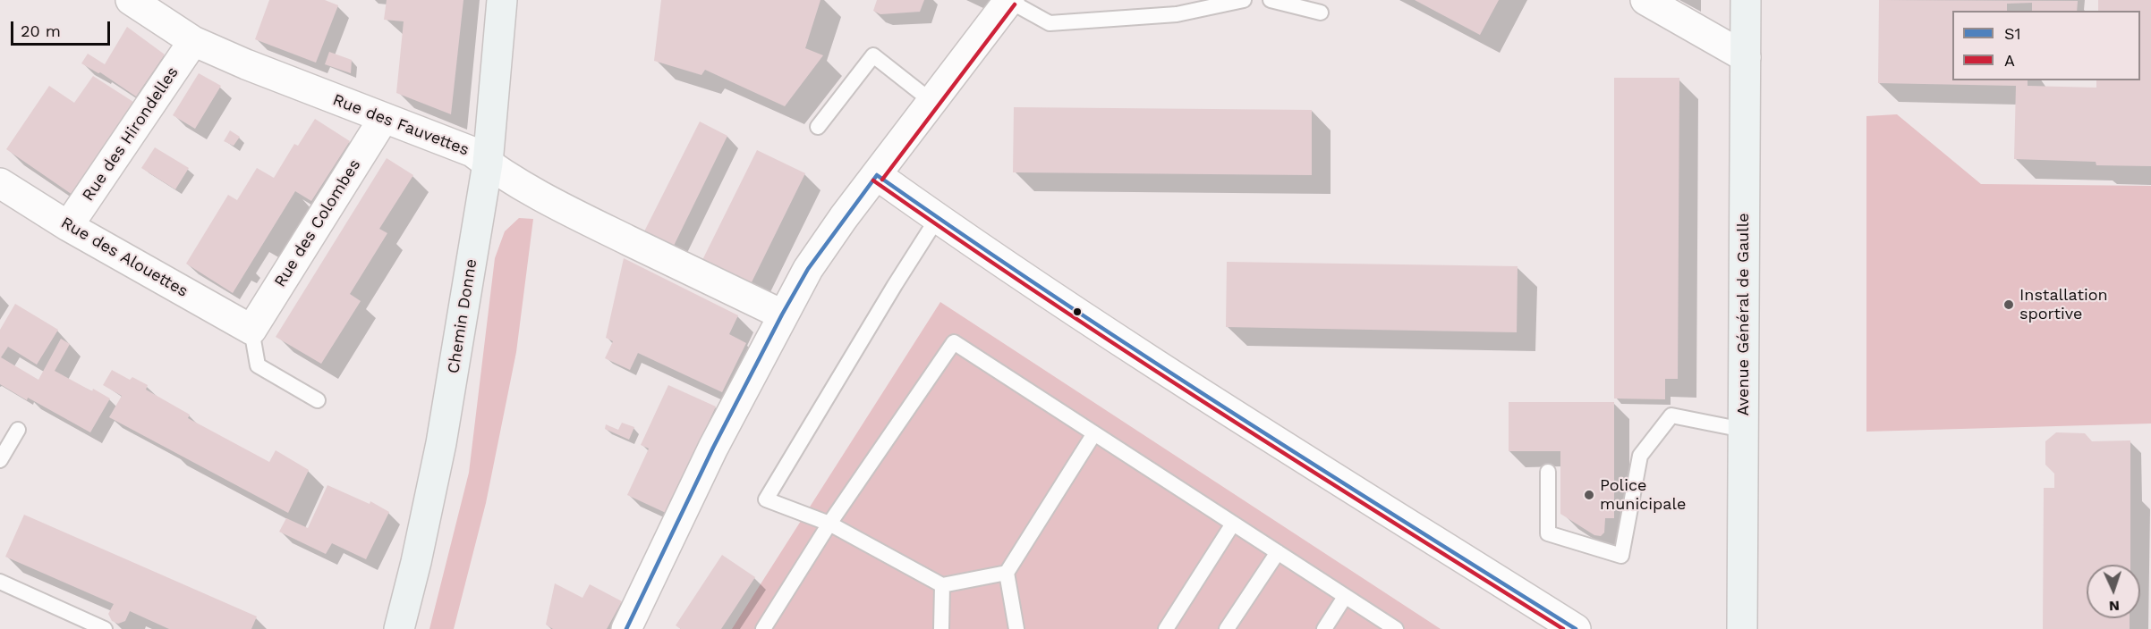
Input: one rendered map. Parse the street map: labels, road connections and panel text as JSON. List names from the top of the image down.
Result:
{
  "streets": {
    "street": [
      "Rue des Fauvettes",
      "Rue des Hirondelles",
      "Rue des Colombes",
      "Rue des Alouettes",
      "Avenue Général de Gaulle",
      "Chemin Donne"
    ]
  },
  "crossings": [
    ["Rue des Fauvettes", "Rue des Hirondelles"],
    ["Rue des Fauvettes", "Rue des Colombes"],
    ["Rue des Fauvettes", "Chemin Donne"],
    ["Rue des Hirondelles", "Rue des Alouettes"],
    ["Rue des Colombes", "Rue des Alouettes"]
  ],
  "places": ["Installation sportive", "Police municipale"],
  "lines": ["transit line A", "transit line S1"],
  "legend": ["S1", "A"],
  "scale_bar": "20 m",
  "north": "bottom"
}
